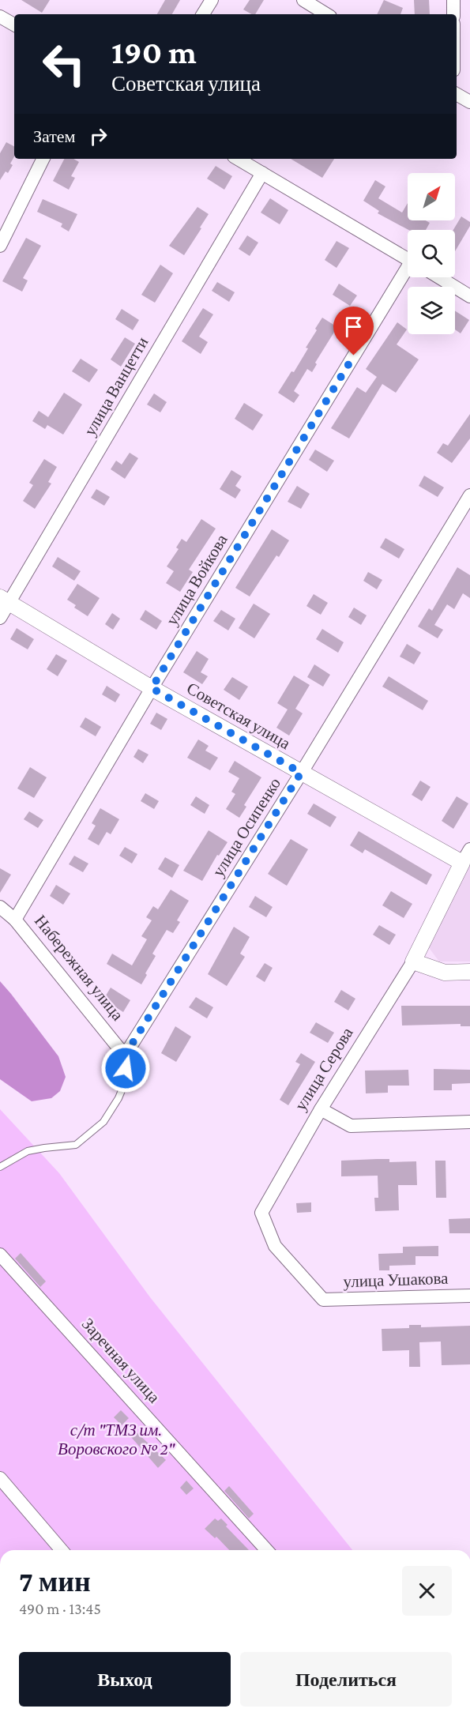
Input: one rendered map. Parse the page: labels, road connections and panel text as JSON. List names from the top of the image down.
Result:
{
  "streets": {
    "street": [
      "улица Ванцетти",
      "улица Войкова",
      "Советская улица",
      "улица Осипенко",
      "Набережная улица",
      "улица Серова",
      "улица Ушакова",
      "Заречная улица"
    ]
  },
  "crossings": [
    ["улица Ванцетти", "Советская улица"],
    ["улица Войкова", "Советская улица"],
    ["улица Войкова", "Набережная улица"],
    ["Советская улица", "улица Осипенко"],
    ["Советская улица", "улица Серова"],
    ["улица Осипенко", "Набережная улица"],
    ["улица Серова", "улица Ушакова"]
  ],
  "parks": ["с/т \"ТМЗ им. Воровского № 2\""],
  "north": "top right",
  "page": {
    "turn": ["190 m", "Советская улица"],
    "then": "Затем",
    "heading": ["7 мин", "490 m · 13:45"],
    "buttons": ["Выход", "Поделиться"]
  }
}
